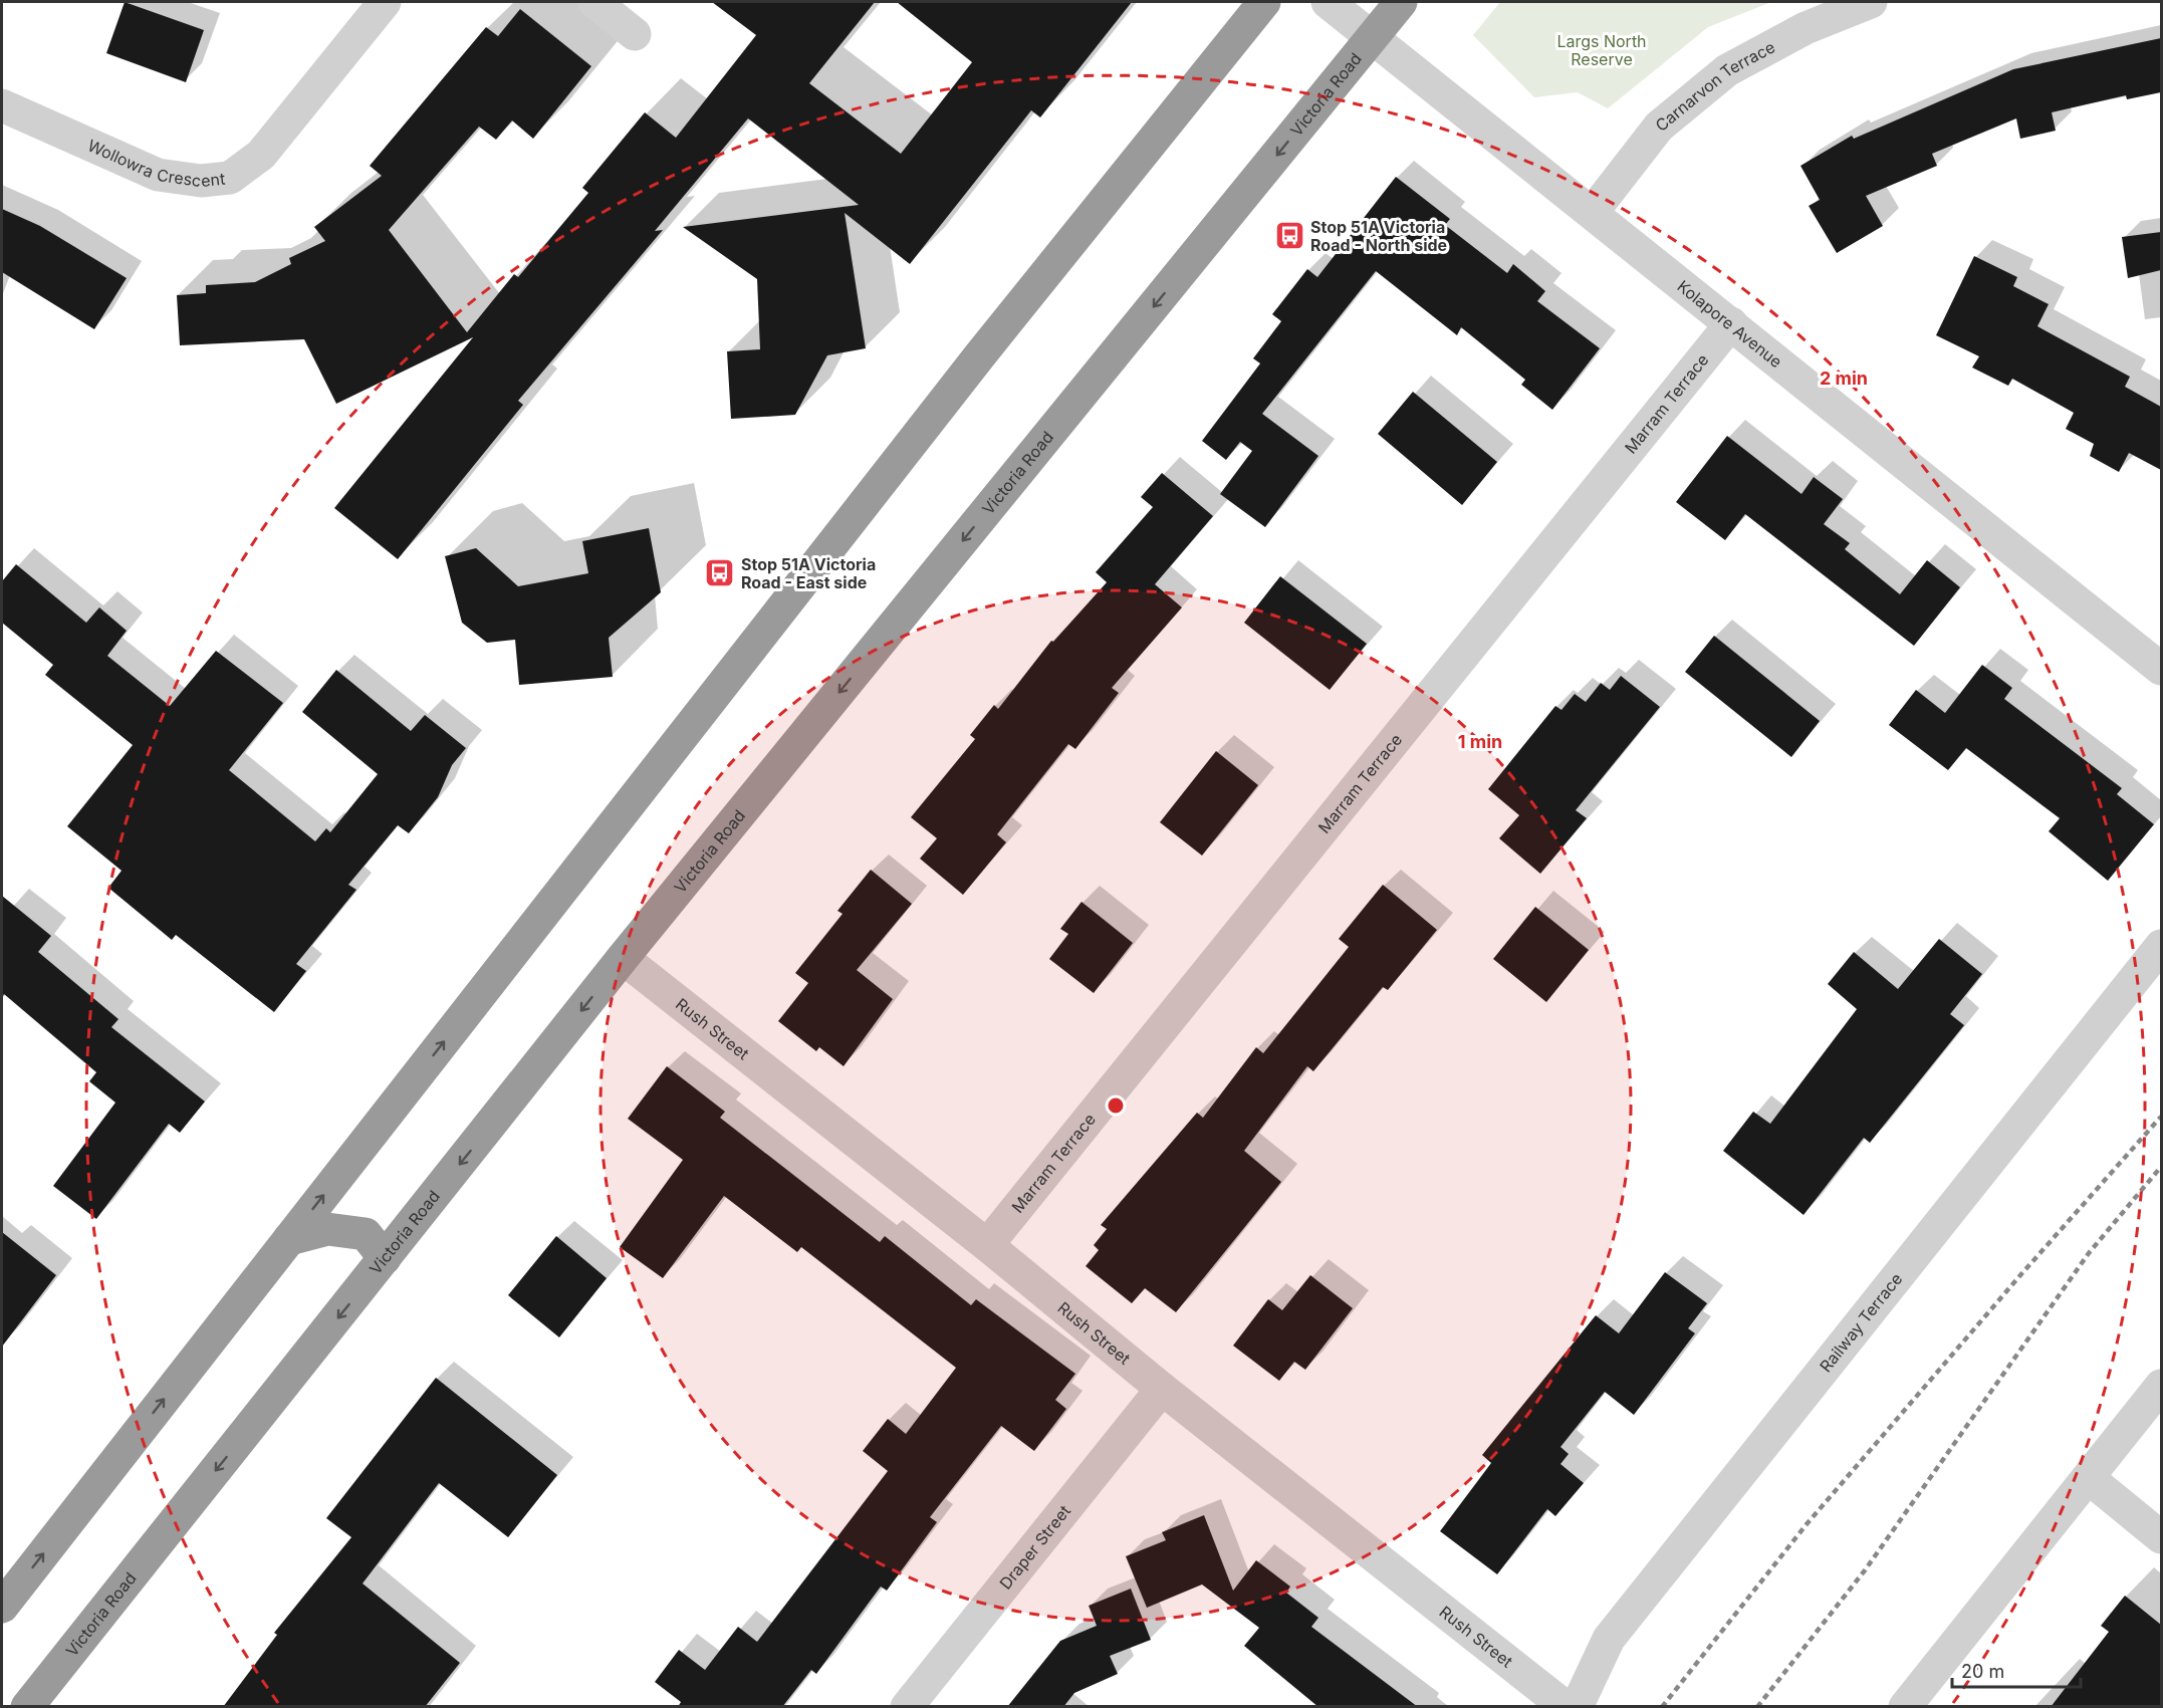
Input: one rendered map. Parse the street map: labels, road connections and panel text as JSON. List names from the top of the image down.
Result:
{
  "streets": {
    "highway": ["Victoria Road"],
    "street": [
      "Carnarvon Terrace",
      "Wollowra Crescent",
      "Kolapore Avenue",
      "Marram Terrace",
      "Rush Street",
      "Railway Terrace",
      "Draper Street"
    ]
  },
  "crossings": [
    ["Carnarvon Terrace", "Kolapore Avenue"],
    ["Victoria Road", "Kolapore Avenue"],
    ["Victoria Road", "Rush Street"],
    ["Kolapore Avenue", "Marram Terrace"],
    ["Marram Terrace", "Rush Street"],
    ["Rush Street", "Draper Street"]
  ],
  "parks": ["Largs North Reserve"],
  "places": {
    "bus stop": ["Stop 51A Victoria Road - North side", "Stop 51A Victoria Road - East side"]
  },
  "scale_bar": "20 m",
  "rings": ["2 min", "1 min"]
}
